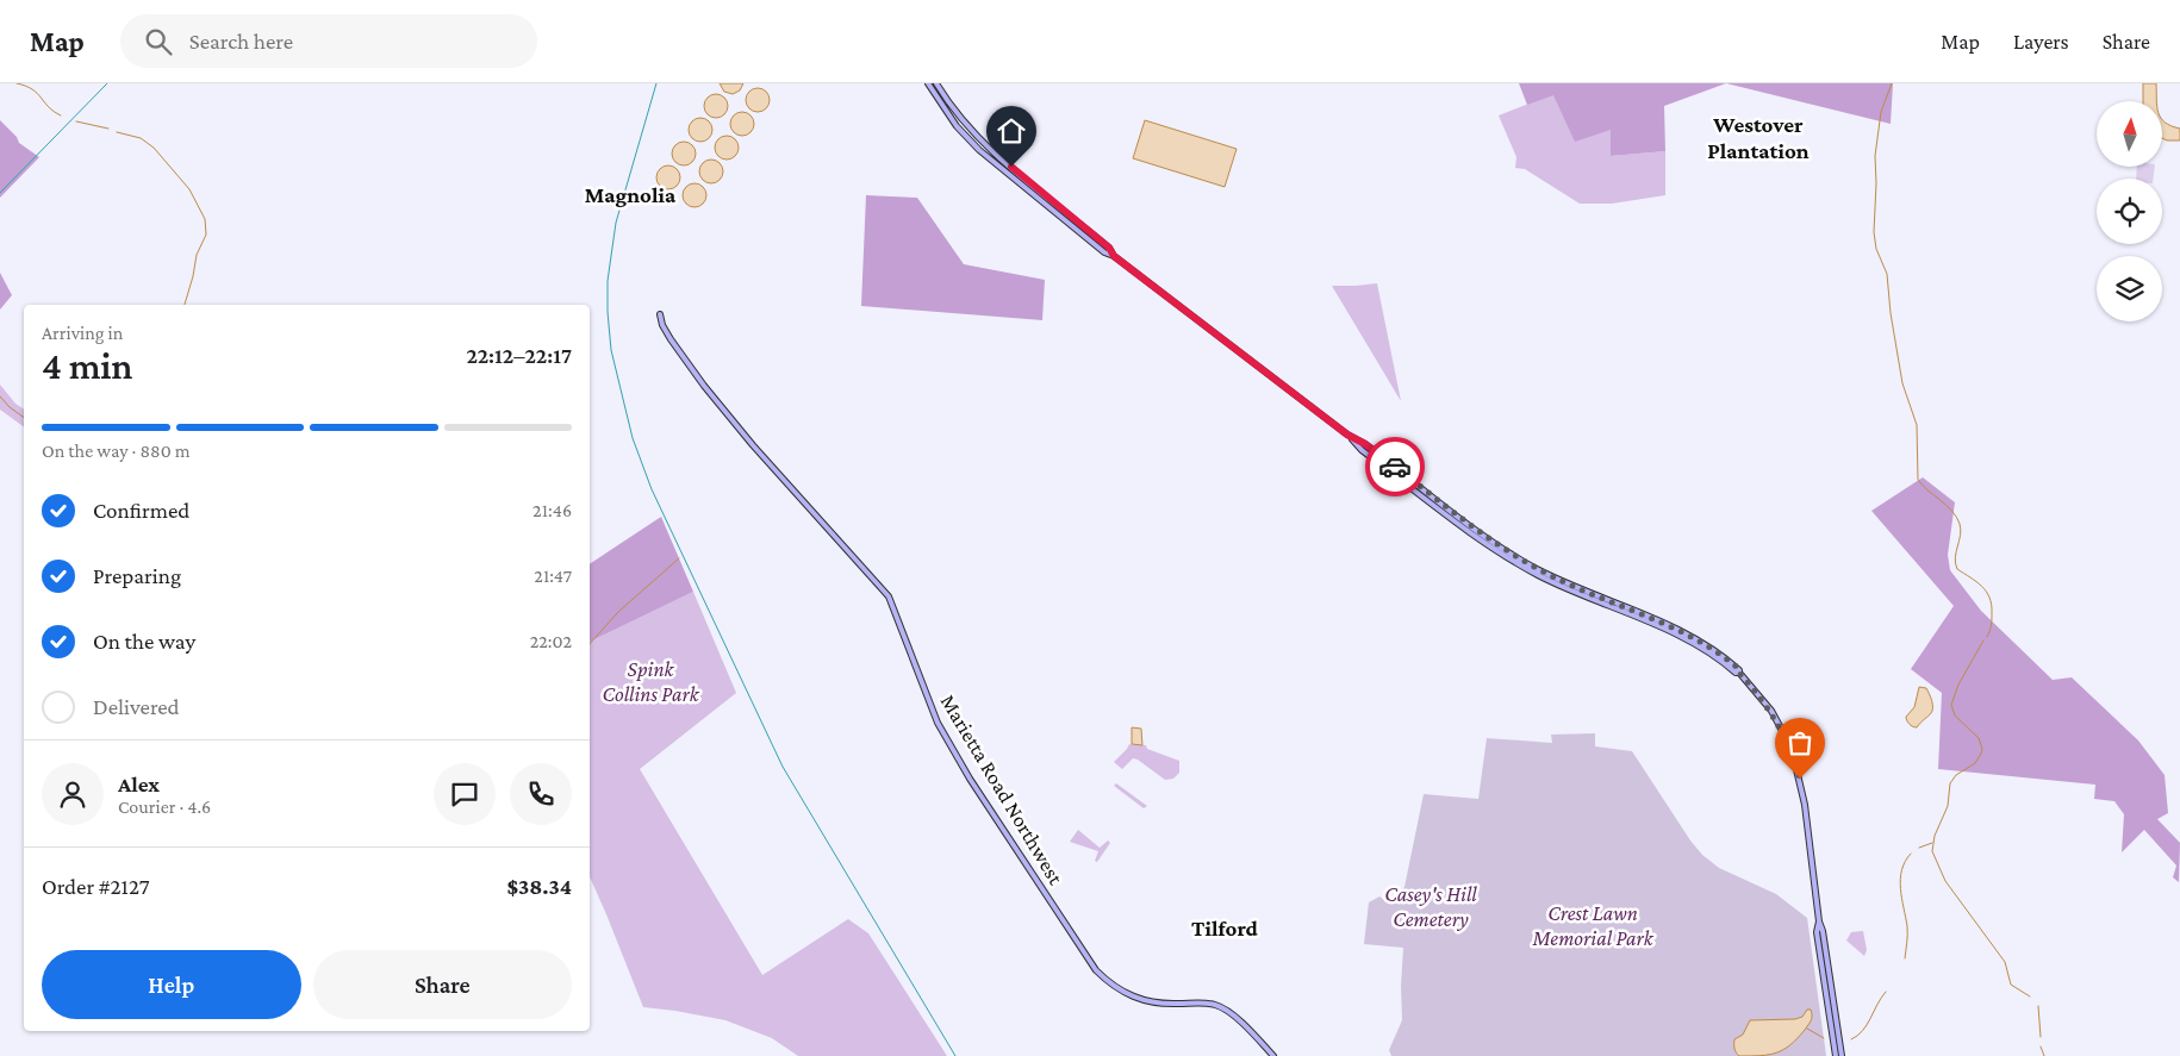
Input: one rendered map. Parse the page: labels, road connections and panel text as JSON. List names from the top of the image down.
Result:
{
  "streets": {
    "main road": ["Marietta Road Northwest"]
  },
  "districts": ["Westover Plantation", "Magnolia", "Tilford"],
  "parks": ["Spink Collins Park", "Casey's Hill Cemetery", "Crest Lawn Memorial Park"],
  "north": "top",
  "page": {
    "header": "Map",
    "search": "Search here",
    "nav": ["Map", "Layers", "Share"],
    "heading": ["4 min", "Arriving in", "22:12–22:17"],
    "panel": [
      "Alex",
      "Courier · 4.6",
      "Order #2127",
      "$38.34"
    ],
    "bar": "On the way · 880 m",
    "list": [
      ["Confirmed", "21:46"],
      ["Preparing", "21:47"],
      ["On the way", "22:02"],
      "Delivered"
    ],
    "buttons": ["Help", "Share"]
  }
}
